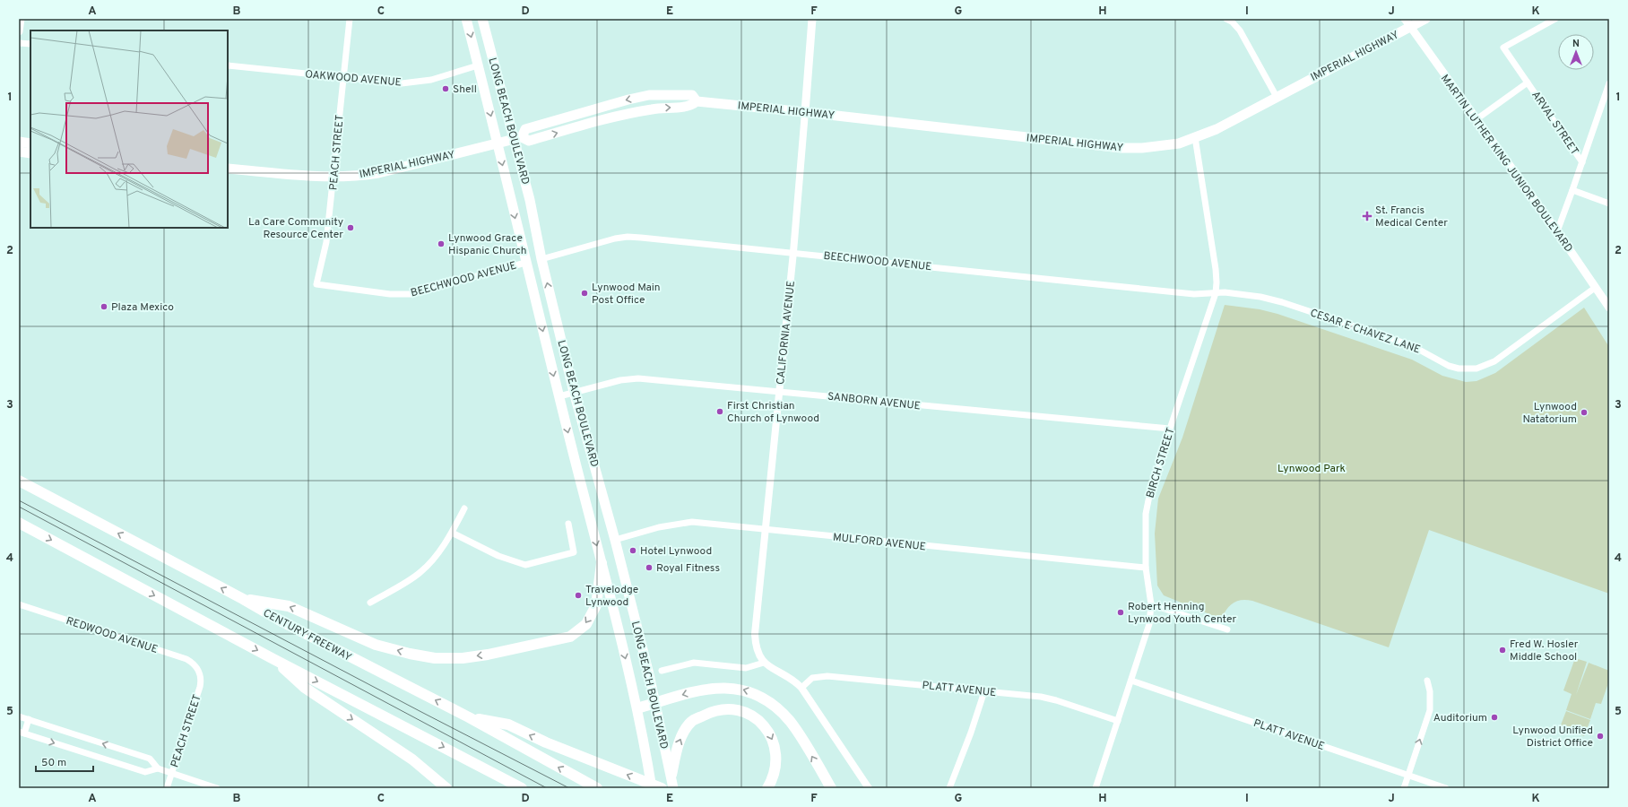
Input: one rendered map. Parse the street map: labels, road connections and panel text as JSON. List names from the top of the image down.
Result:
{
  "streets": {
    "highway": ["CENTURY FREEWAY"],
    "main road": [
      "IMPERIAL HIGHWAY",
      "LONG BEACH BOULEVARD",
      "MARTIN LUTHER KING JUNIOR BOULEVARD",
      "CALIFORNIA AVENUE"
    ],
    "street": [
      "OAKWOOD AVENUE",
      "ARVAL STREET",
      "PEACH STREET",
      "BEECHWOOD AVENUE",
      "CESAR E CHAVEZ LANE",
      "SANBORN AVENUE",
      "BIRCH STREET",
      "MULFORD AVENUE",
      "REDWOOD AVENUE",
      "PLATT AVENUE"
    ]
  },
  "crossings": [
    ["IMPERIAL HIGHWAY", "LONG BEACH BOULEVARD"],
    ["IMPERIAL HIGHWAY", "PEACH STREET"],
    ["IMPERIAL HIGHWAY", "MARTIN LUTHER KING JUNIOR BOULEVARD"],
    ["IMPERIAL HIGHWAY", "CALIFORNIA AVENUE"],
    ["IMPERIAL HIGHWAY", "BIRCH STREET"],
    ["OAKWOOD AVENUE", "LONG BEACH BOULEVARD"],
    ["OAKWOOD AVENUE", "PEACH STREET"],
    ["LONG BEACH BOULEVARD", "BEECHWOOD AVENUE"],
    ["LONG BEACH BOULEVARD", "SANBORN AVENUE"],
    ["LONG BEACH BOULEVARD", "MULFORD AVENUE"],
    ["ARVAL STREET", "MARTIN LUTHER KING JUNIOR BOULEVARD"],
    ["PEACH STREET", "BEECHWOOD AVENUE"],
    ["PEACH STREET", "REDWOOD AVENUE"],
    ["MARTIN LUTHER KING JUNIOR BOULEVARD", "CESAR E CHAVEZ LANE"],
    ["BEECHWOOD AVENUE", "CESAR E CHAVEZ LANE"],
    ["BEECHWOOD AVENUE", "CALIFORNIA AVENUE"],
    ["BEECHWOOD AVENUE", "BIRCH STREET"],
    ["CESAR E CHAVEZ LANE", "BIRCH STREET"],
    ["CALIFORNIA AVENUE", "SANBORN AVENUE"],
    ["CALIFORNIA AVENUE", "MULFORD AVENUE"],
    ["SANBORN AVENUE", "BIRCH STREET"],
    ["BIRCH STREET", "MULFORD AVENUE"],
    ["BIRCH STREET", "PLATT AVENUE"]
  ],
  "parks": ["Lynwood Park"],
  "places": {
    "other": [
      "Shell",
      "La Care Community Resource Center",
      "Lynwood Grace Hispanic Church",
      "Lynwood Main Post Office",
      "Plaza Mexico",
      "First Christian Church of Lynwood",
      "Lynwood Natatorium",
      "Hotel Lynwood",
      "Royal Fitness",
      "Travelodge Lynwood",
      "Robert Henning Lynwood Youth Center",
      "Fred W. Hosler Middle School",
      "Auditorium",
      "Lynwood Unified District Office"
    ],
    "health": ["St. Francis Medical Center"]
  },
  "scale_bar": "50 m",
  "north": "top",
  "grid": {
    "columns": [
      "A",
      "B",
      "C",
      "D",
      "E",
      "F",
      "G",
      "H",
      "I",
      "J",
      "K"
    ],
    "rows": [
      "1",
      "2",
      "3",
      "4",
      "5"
    ]
  }
}
